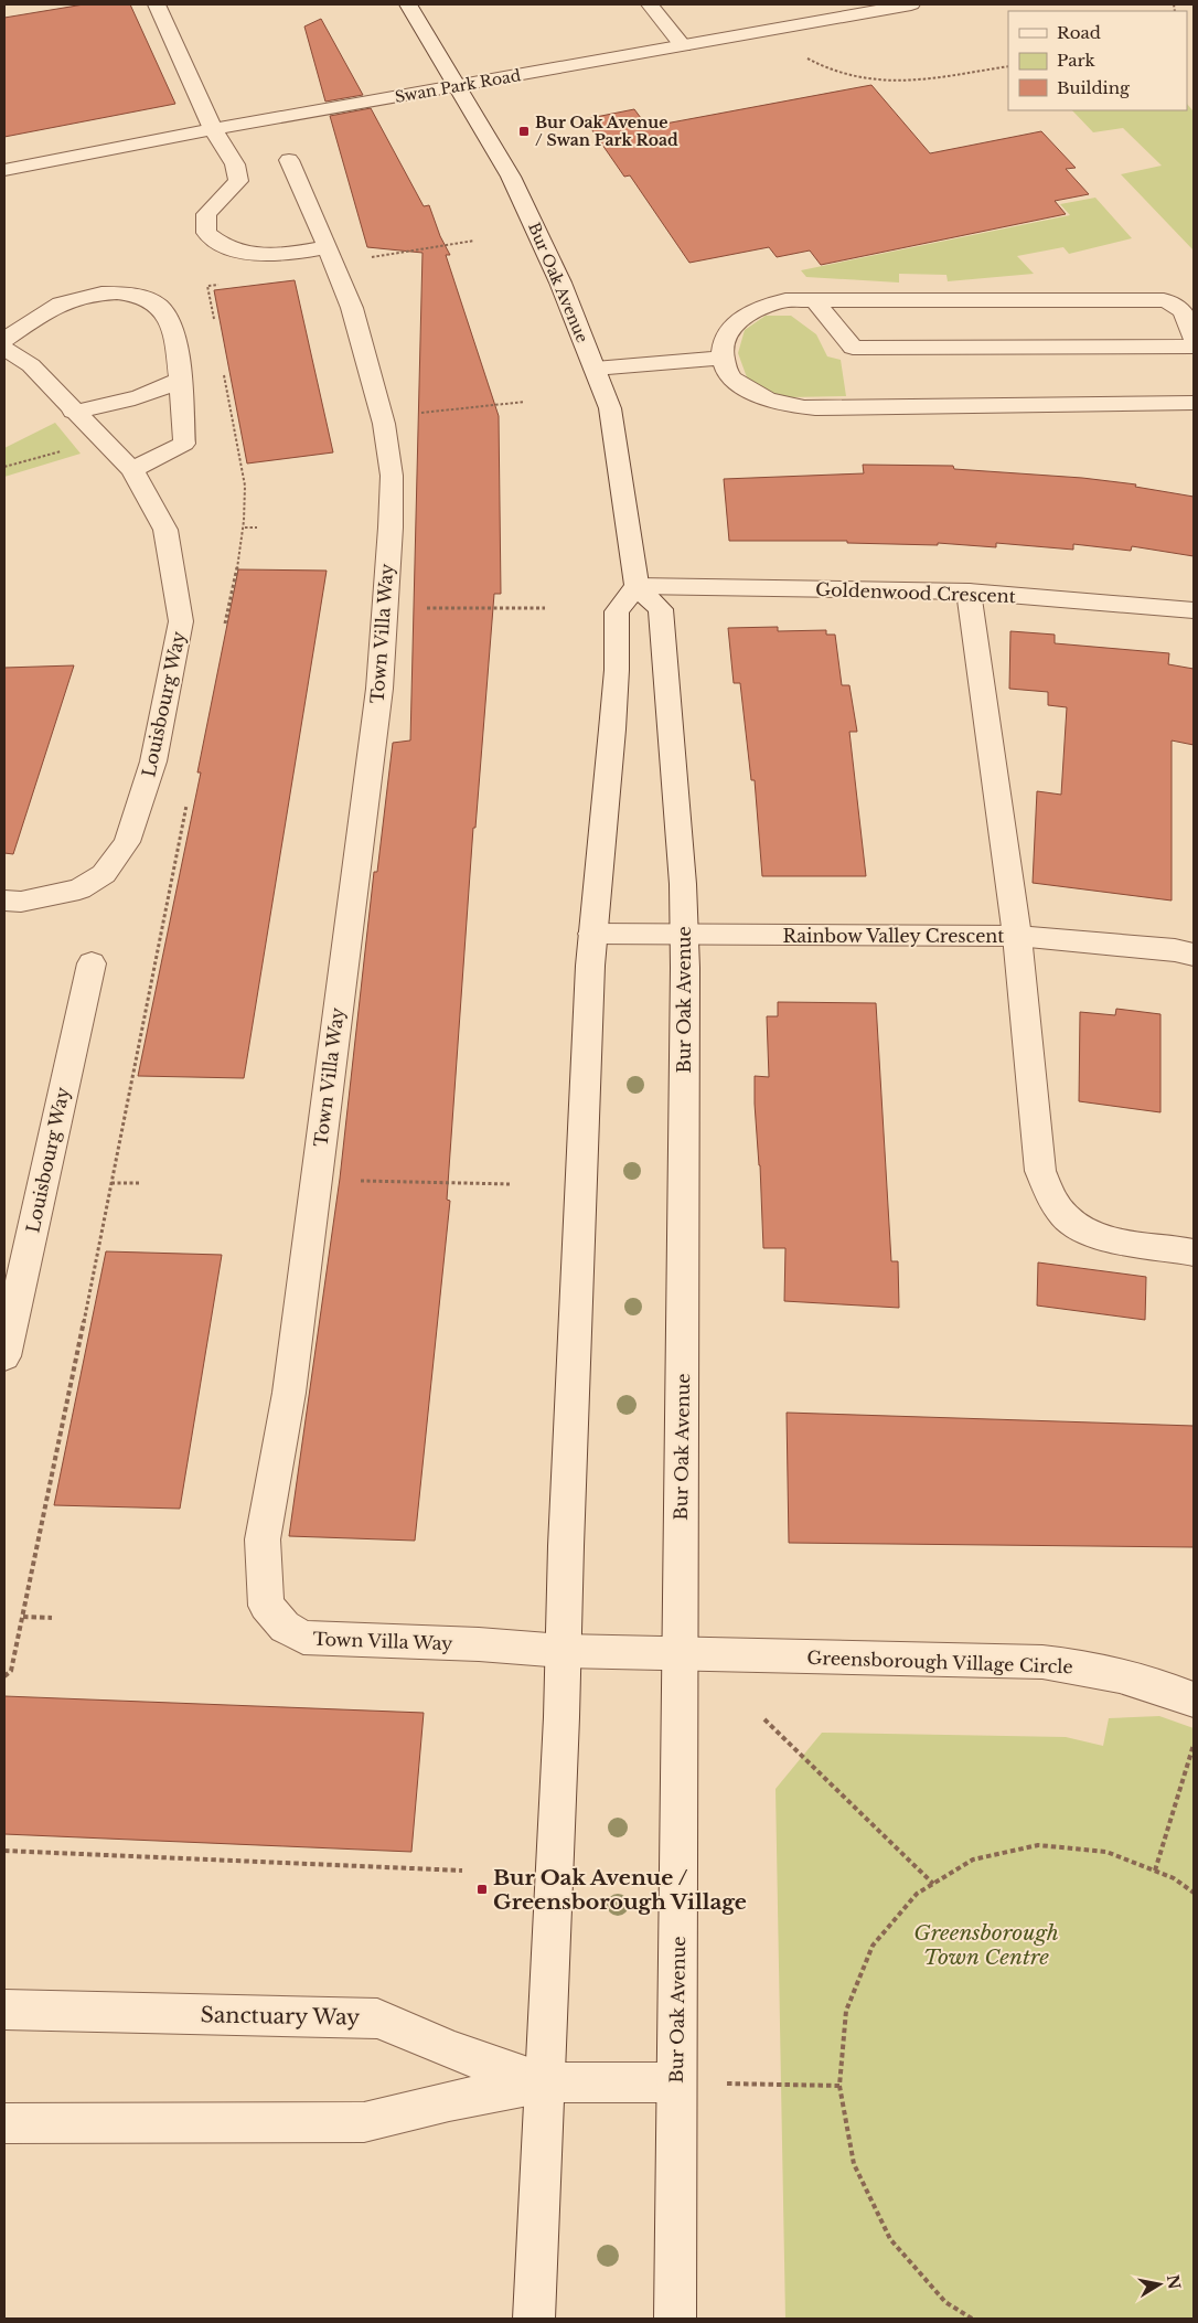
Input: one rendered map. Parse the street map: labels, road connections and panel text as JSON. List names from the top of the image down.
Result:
{
  "streets": {
    "street": [
      "Swan Park Road",
      "Bur Oak Avenue",
      "Goldenwood Crescent",
      "Town Villa Way",
      "Louisbourg Way",
      "Rainbow Valley Crescent",
      "Greensborough Village Circle",
      "Sanctuary Way"
    ]
  },
  "crossings": [
    ["Swan Park Road", "Bur Oak Avenue"],
    ["Bur Oak Avenue", "Goldenwood Crescent"],
    ["Bur Oak Avenue", "Town Villa Way"],
    ["Bur Oak Avenue", "Rainbow Valley Crescent"],
    ["Bur Oak Avenue", "Greensborough Village Circle"],
    ["Bur Oak Avenue", "Sanctuary Way"],
    ["Town Villa Way", "Greensborough Village Circle"]
  ],
  "parks": ["Greensborough Town Centre"],
  "places": {
    "transit": ["Bur Oak Avenue / Swan Park Road", "Bur Oak Avenue / Greensborough Village"]
  },
  "legend": ["Road", "Park", "Building"],
  "north": "right"
}
